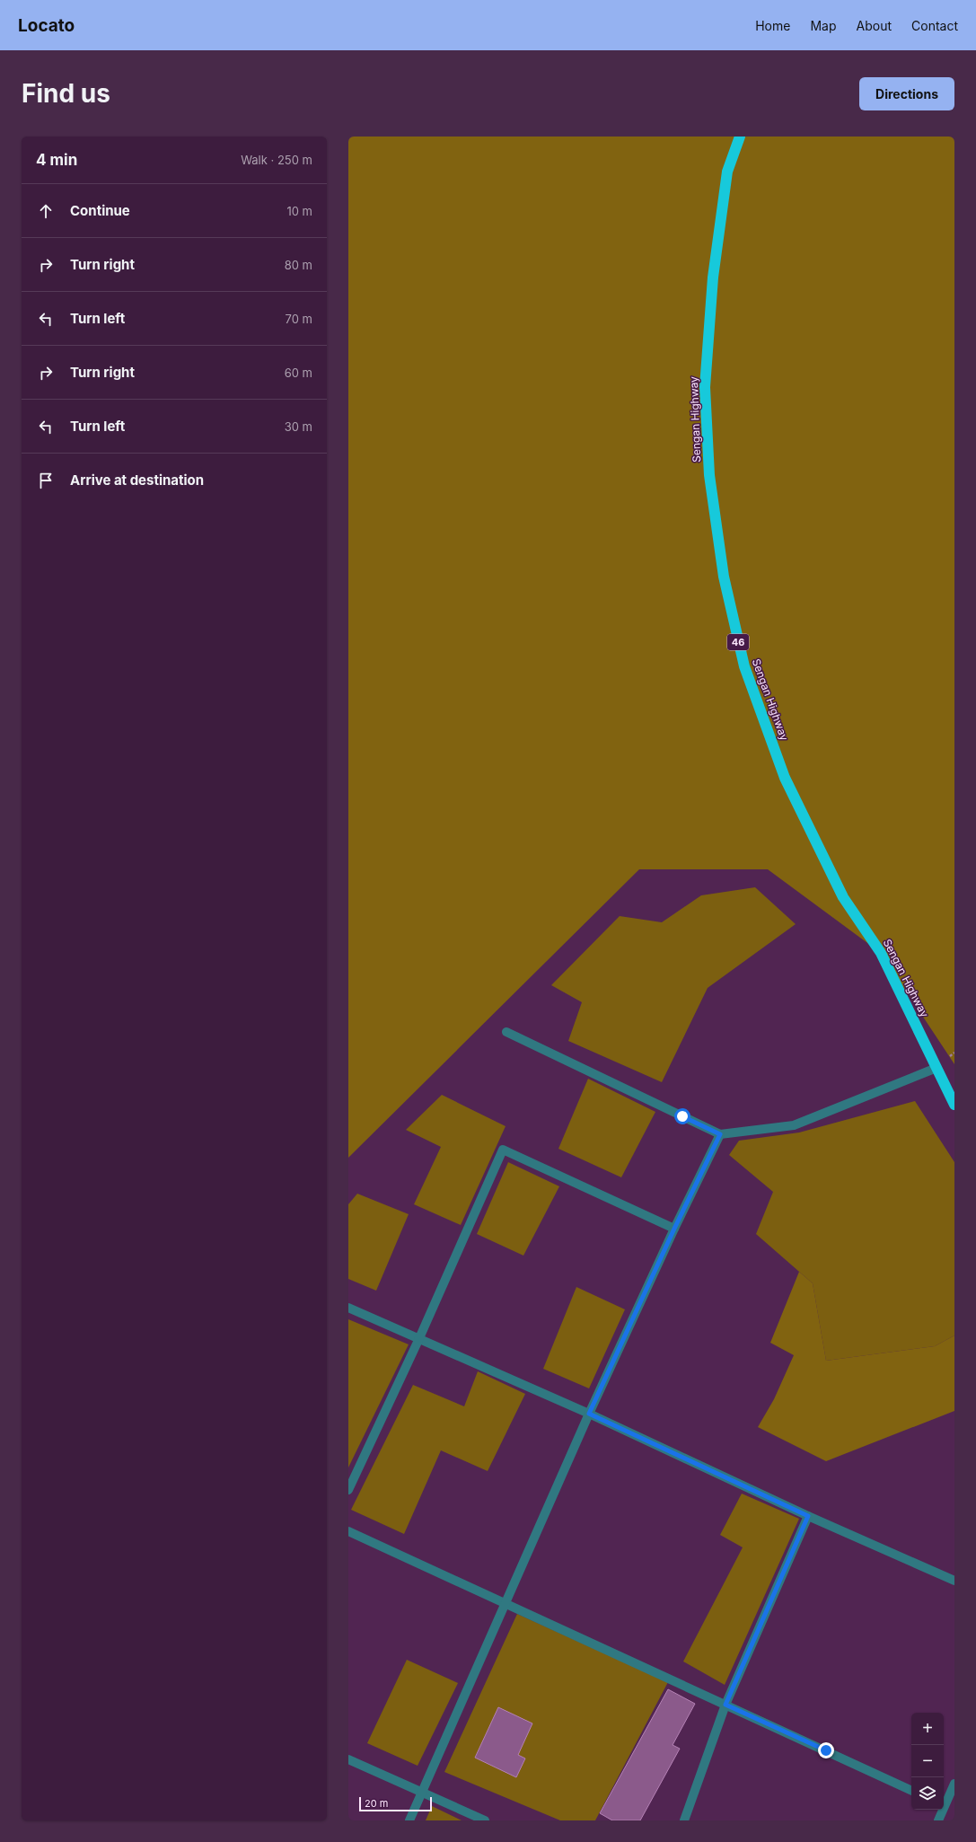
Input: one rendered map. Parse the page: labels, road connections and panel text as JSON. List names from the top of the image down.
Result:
{
  "streets": {
    "highway": ["Sengan Highway", "46"]
  },
  "scale_bar": "20 m",
  "page": {
    "header": "Locato",
    "nav": [
      "Home",
      "Map",
      "About",
      "Contact"
    ],
    "buttons": "Directions",
    "title": "Find us",
    "heading": ["4 min", "Walk · 250 m"],
    "list": [
      ["Continue", "10 m"],
      ["Turn right", "80 m"],
      ["Turn left", "70 m"],
      ["Turn right", "60 m"],
      ["Turn left", "30 m"],
      "Arrive at destination"
    ],
    "map_buttons": ["+", "−"],
    "scale": "20 m"
  }
}
